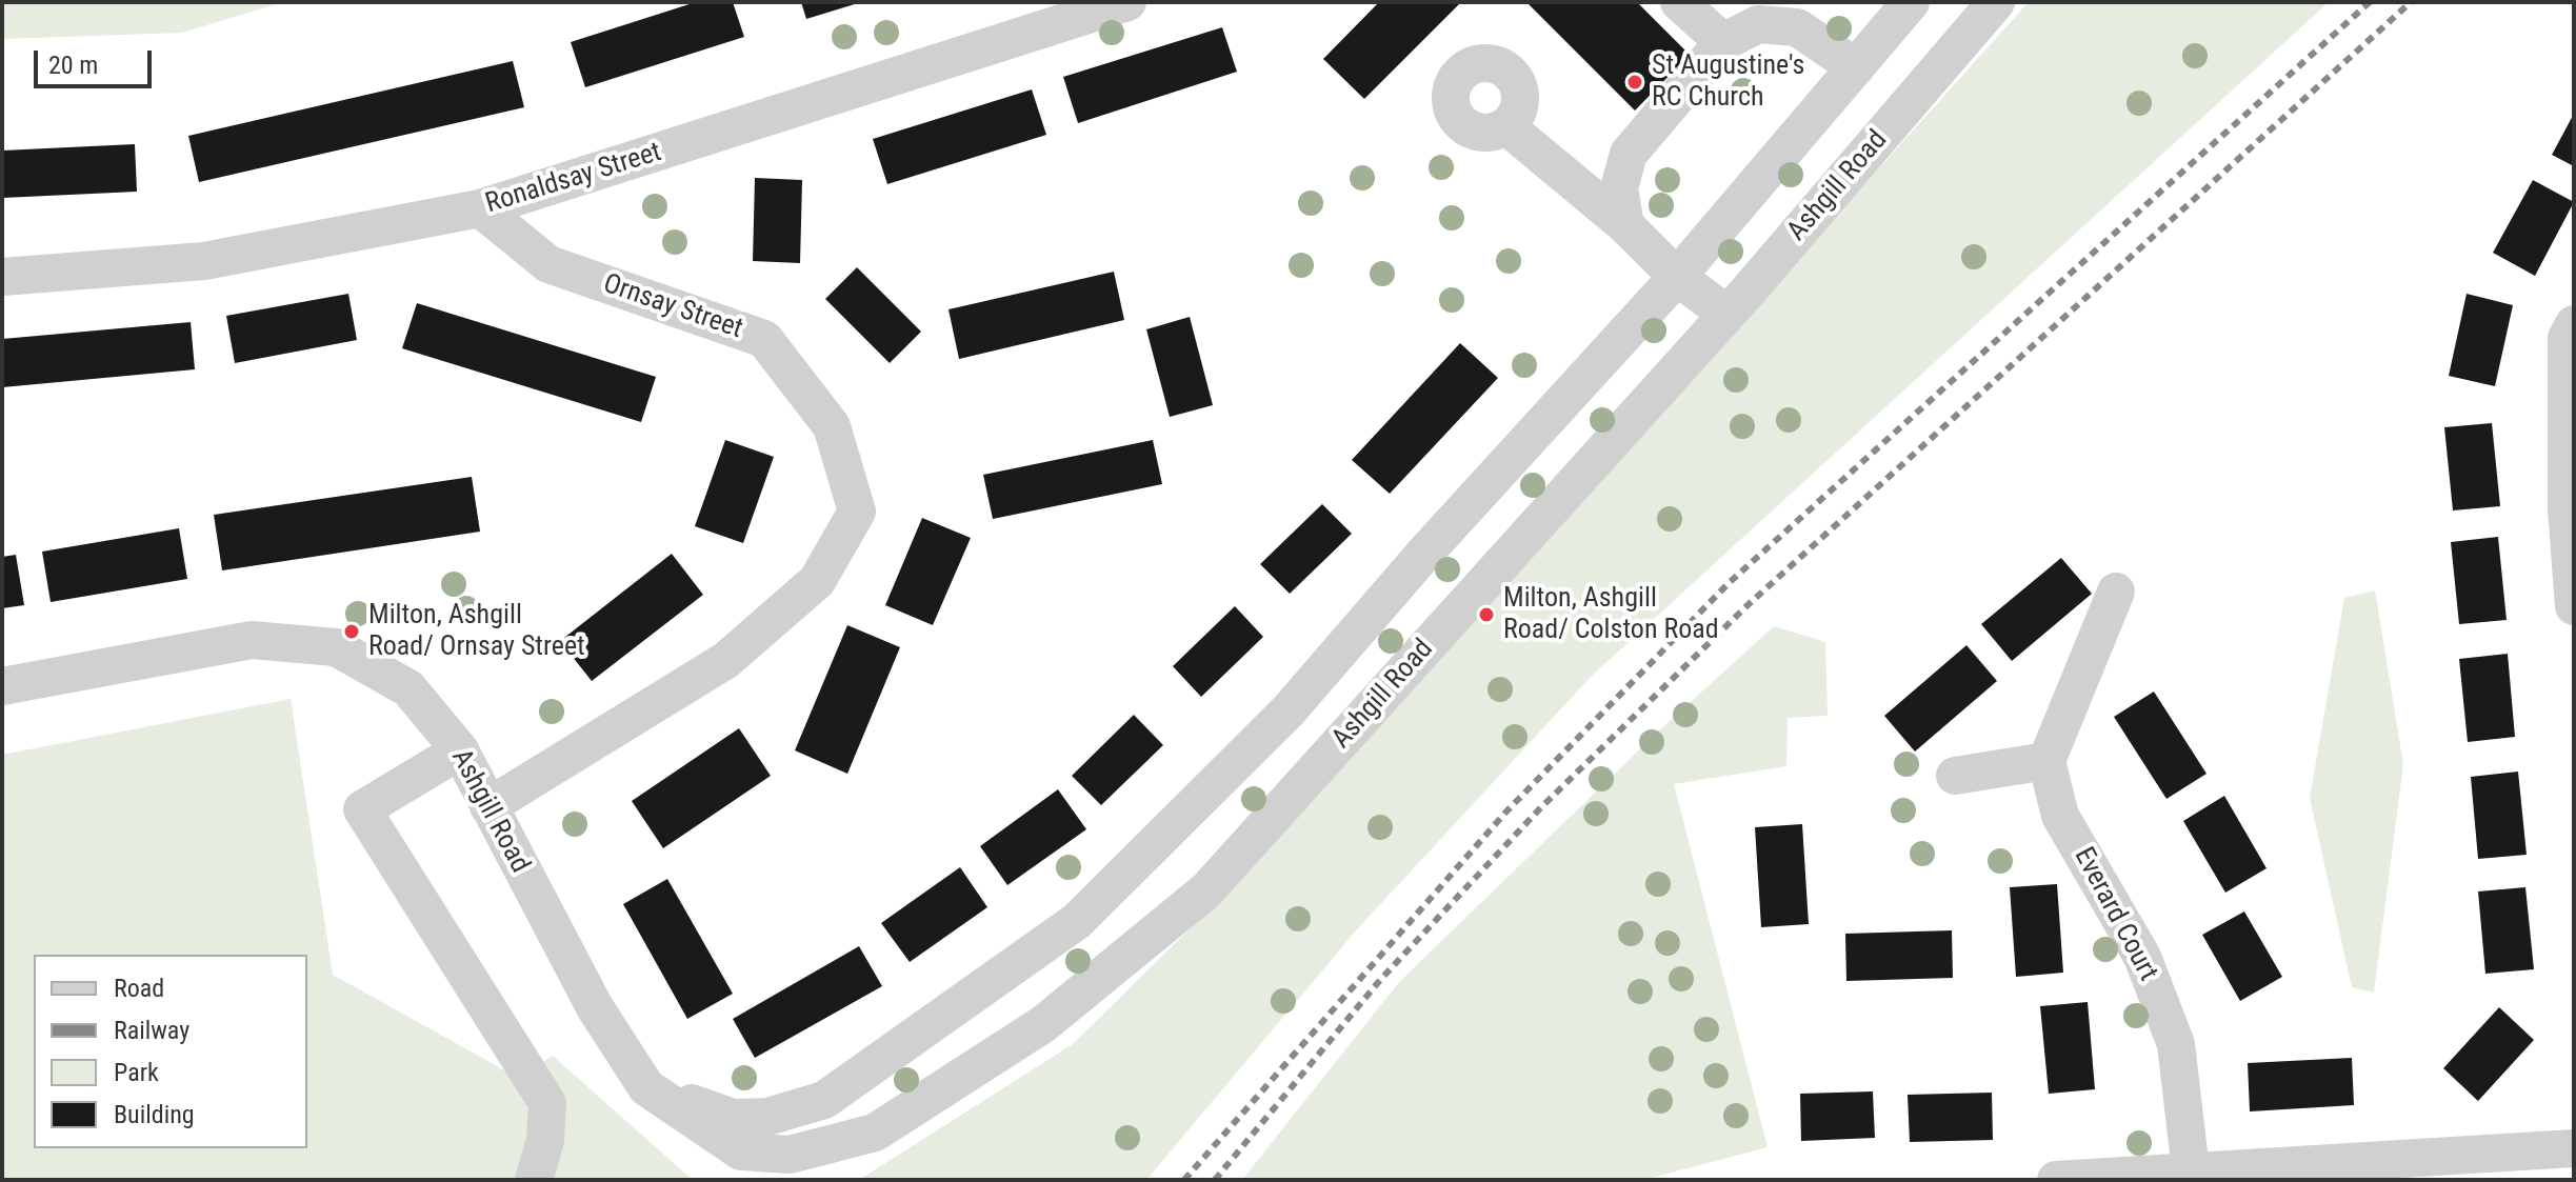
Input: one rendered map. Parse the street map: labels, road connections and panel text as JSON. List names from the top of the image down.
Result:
{
  "streets": {
    "street": [
      "Ronaldsay Street",
      "Ashgill Road",
      "Ornsay Street",
      "Everard Court"
    ]
  },
  "crossings": [
    ["Ronaldsay Street", "Ornsay Street"],
    ["Ashgill Road", "Ornsay Street"]
  ],
  "places": ["St Augustine's RC Church", "Milton, Ashgill Road/ Colston Road", "Milton, Ashgill Road/ Ornsay Street"],
  "legend": [
    "Road",
    "Railway",
    "Park",
    "Building"
  ],
  "scale_bar": "20 m"
}
